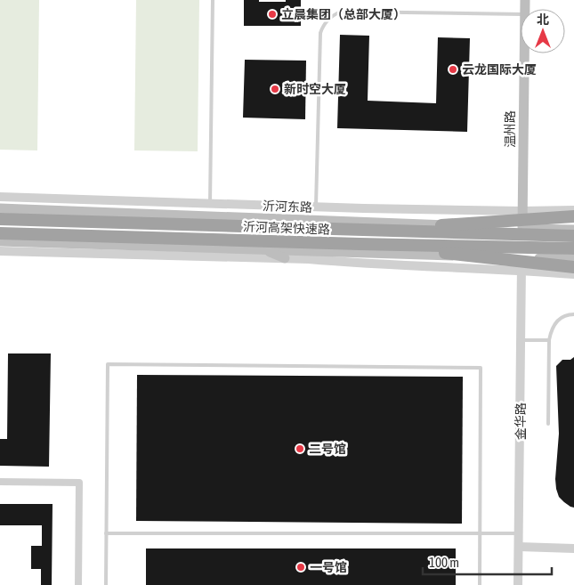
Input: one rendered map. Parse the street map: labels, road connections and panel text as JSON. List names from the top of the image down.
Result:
{
  "streets": {
    "highway": ["沂河高架快速路"],
    "main road": ["温州路", "沂河东路"],
    "street": ["金华路"]
  },
  "crossings": [
    ["温州路", "沂河东路"],
    ["温州路", "金华路"]
  ],
  "places": [
    "立晨集团（总部大厦）",
    "云龙国际大厦",
    "新时空大厦",
    "二号馆",
    "一号馆"
  ],
  "scale_bar": "100 m",
  "north": "top"
}
